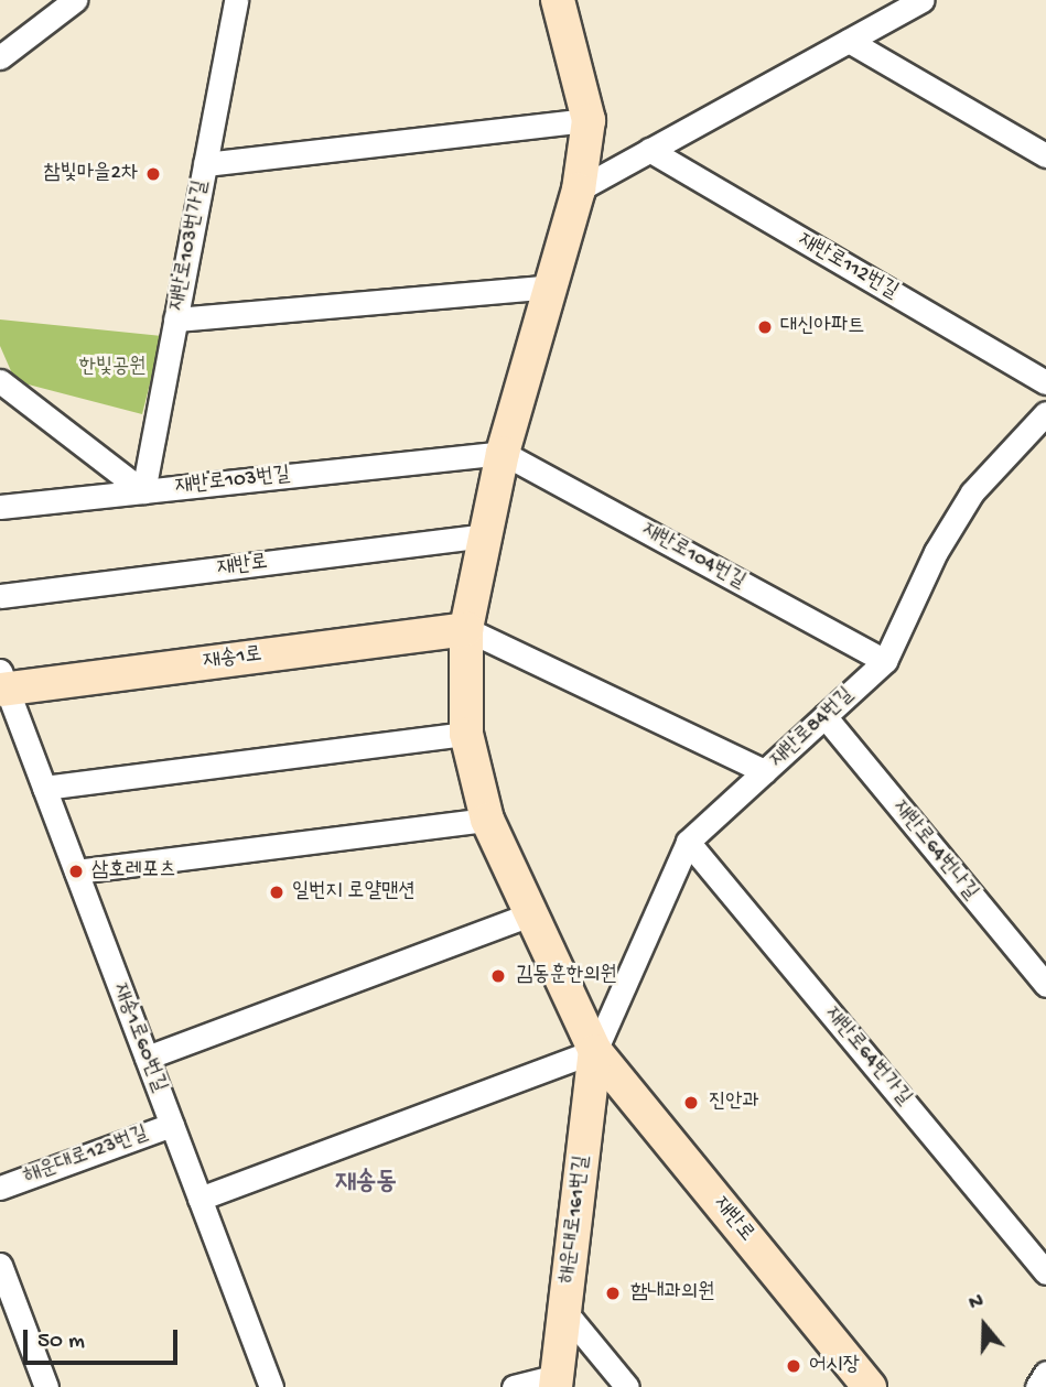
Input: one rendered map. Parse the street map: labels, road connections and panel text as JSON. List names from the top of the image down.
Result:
{
  "streets": {
    "main road": ["재반로", "재송1로", "해운대로161번길"],
    "street": [
      "재반로103번가길",
      "재반로112번길",
      "재반로103번길",
      "재반로104번길",
      "재반로84번길",
      "재반로64번나길",
      "재송1로60번길",
      "재반로64번가길",
      "해운대로123번길"
    ]
  },
  "crossings": [
    ["재반로103번가길", "재반로103번길"],
    ["재반로103번길", "재반로104번길"],
    ["재반로103번길", "재반로"],
    ["재반로104번길", "재반로"],
    ["재반로104번길", "재반로84번길"],
    ["재반로", "재송1로"],
    ["재반로", "재반로84번길"],
    ["재반로", "해운대로161번길"],
    ["재송1로", "재송1로60번길"],
    ["재반로84번길", "재반로64번나길"],
    ["재반로84번길", "재반로64번가길"],
    ["재반로84번길", "해운대로161번길"],
    ["재송1로60번길", "해운대로123번길"]
  ],
  "districts": ["재송동"],
  "parks": ["한빛공원"],
  "places": [
    "참빛마을2차",
    "대신아파트",
    "삼호레포츠",
    "일번지 로얄맨션",
    "김동훈한의원",
    "진안과",
    "함내과의원",
    "어시장"
  ],
  "scale_bar": "50 m",
  "north": "top"
}
